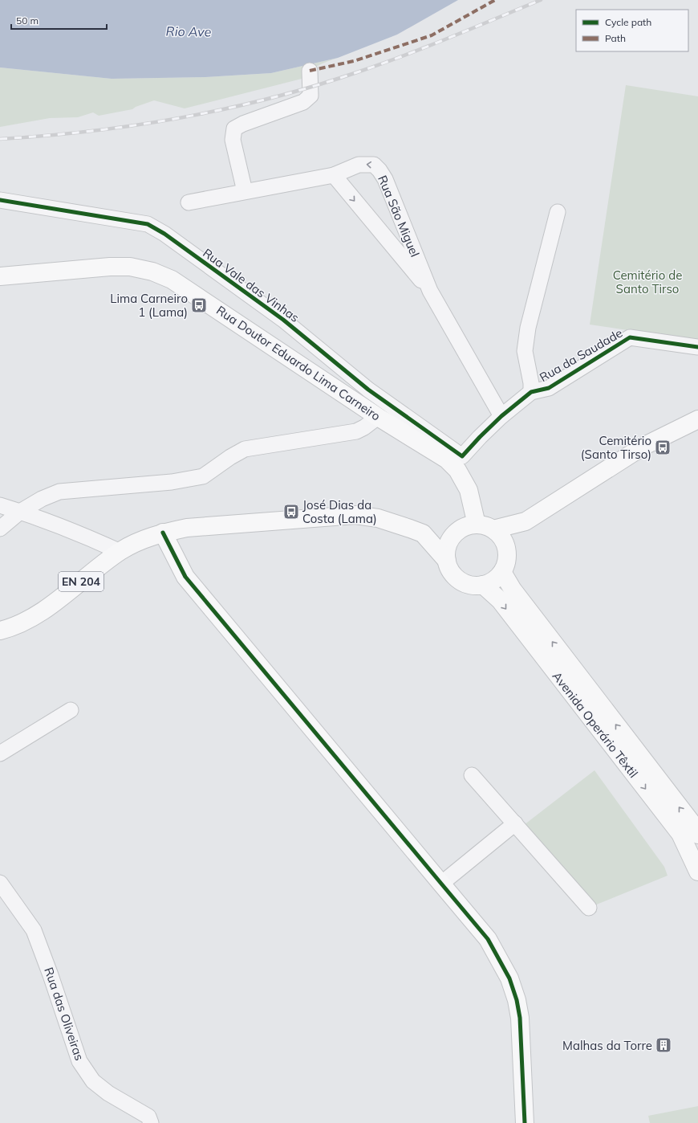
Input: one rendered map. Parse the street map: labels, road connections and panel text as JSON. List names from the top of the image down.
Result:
{
  "streets": {
    "street": [
      "Rua São Miguel",
      "Rua Vale das Vinhas",
      "Rua da Saudade",
      "Rua Doutor Eduardo Lima Carneiro",
      "EN 204",
      "Avenida Operário Têxtil",
      "Rua das Oliveiras"
    ]
  },
  "crossings": [
    ["Rua São Miguel", "Rua Vale das Vinhas"],
    ["Rua São Miguel", "Rua da Saudade"],
    ["Rua Vale das Vinhas", "Rua da Saudade"],
    ["Rua Doutor Eduardo Lima Carneiro", "EN 204"],
    ["Rua Doutor Eduardo Lima Carneiro", "Avenida Operário Têxtil"],
    ["EN 204", "Avenida Operário Têxtil"]
  ],
  "water": ["Rio Ave"],
  "parks": ["Cemitério de Santo Tirso"],
  "places": {
    "bus stop": ["Lima Carneiro 1 (Lama)", "Cemitério (Santo Tirso)", "José Dias da Costa (Lama)"],
    "building": ["Malhas da Torre"]
  },
  "legend": ["Cycle path", "Path"],
  "scale_bar": "50 m"
}
